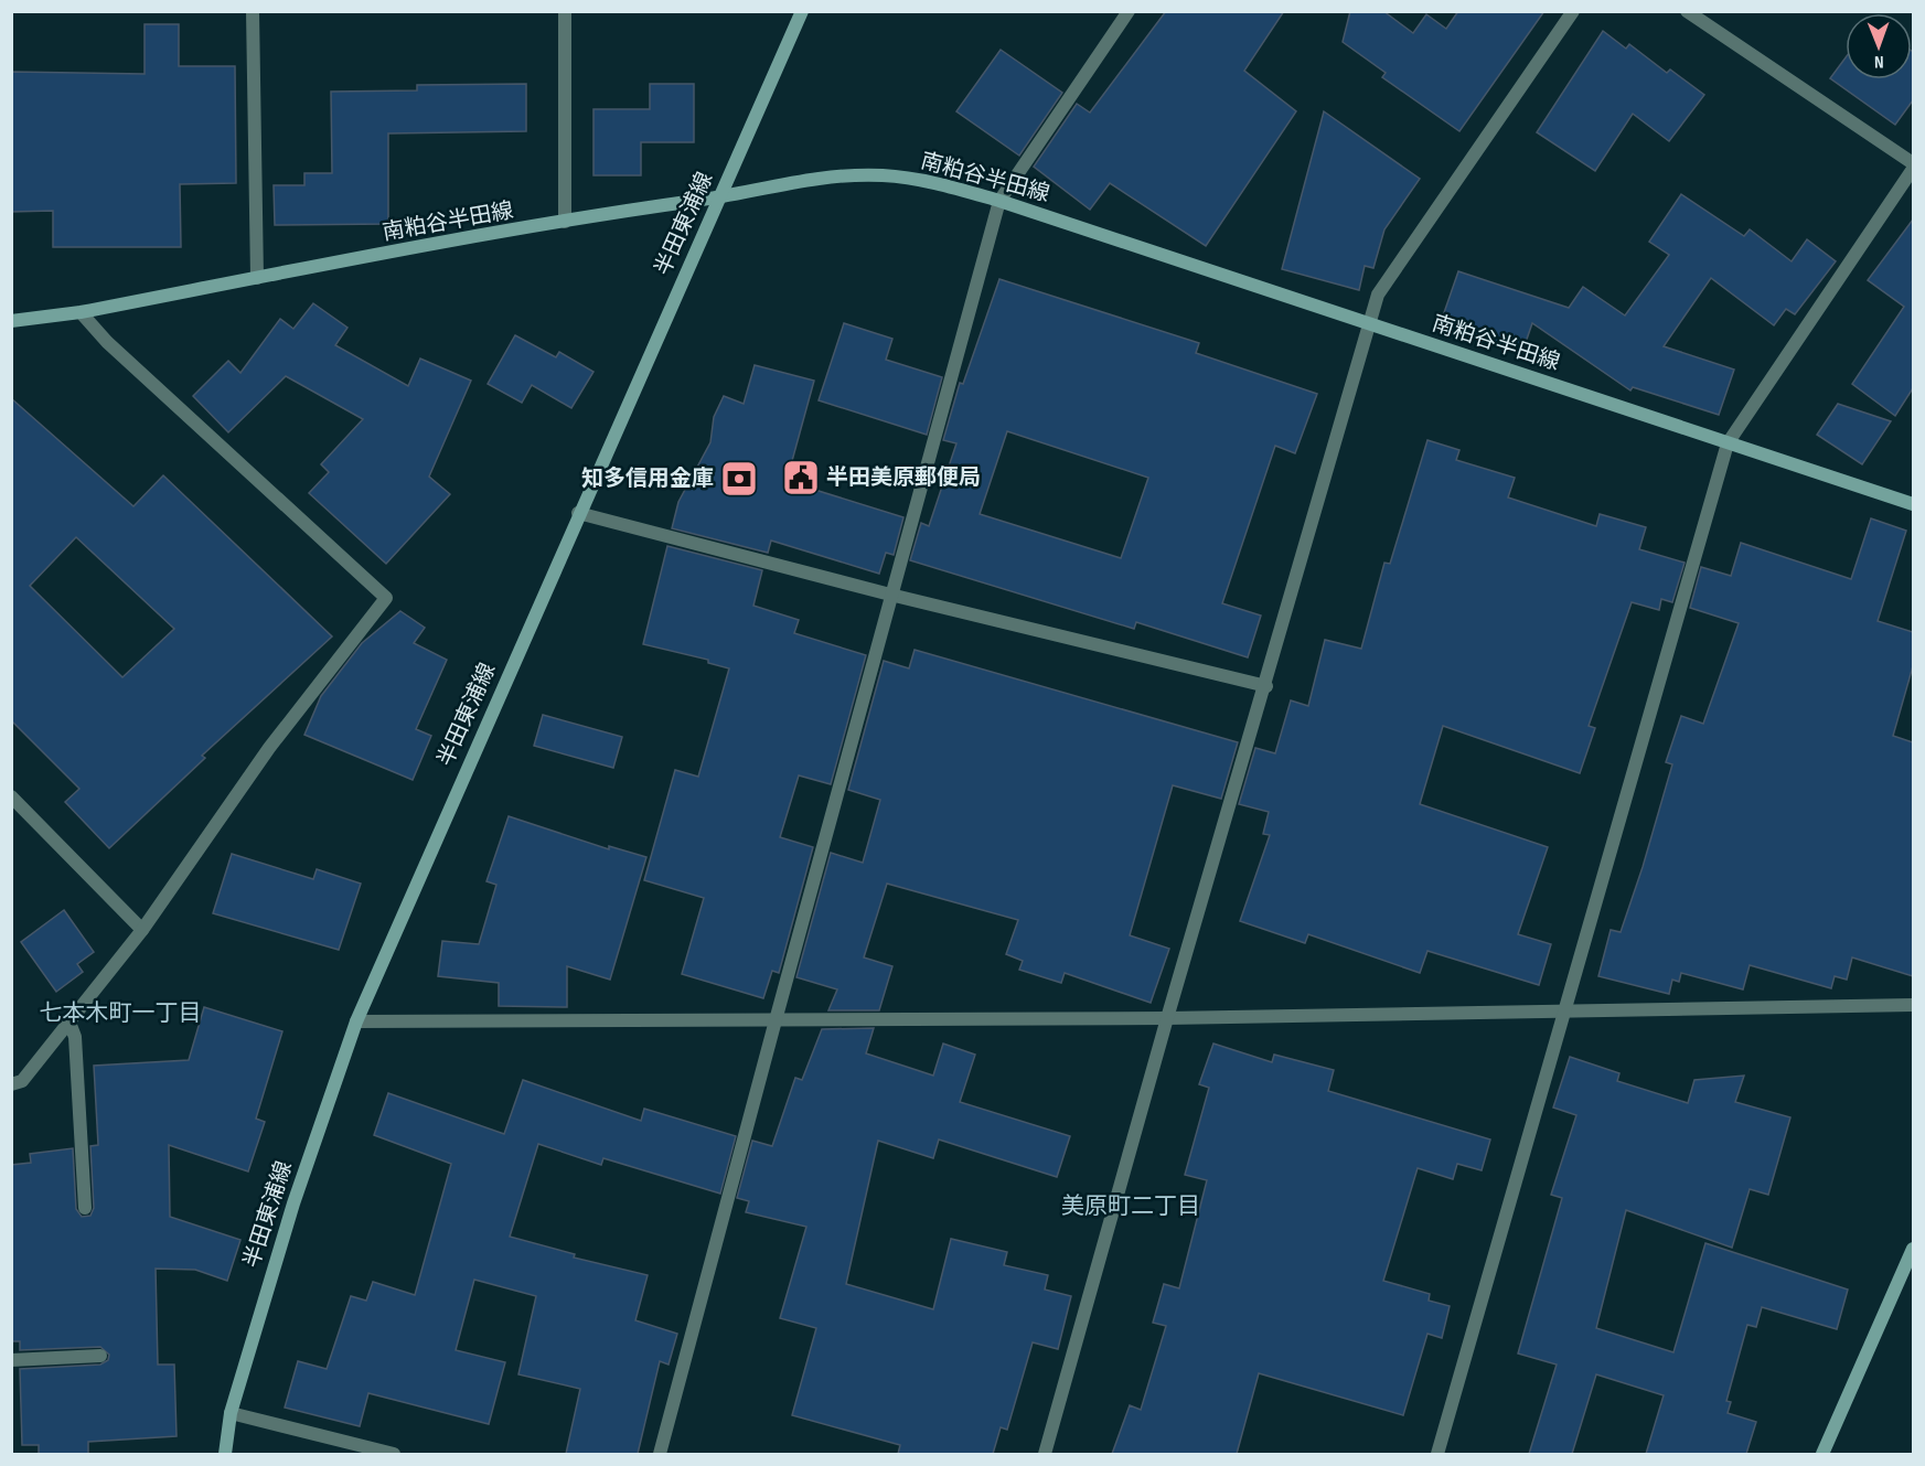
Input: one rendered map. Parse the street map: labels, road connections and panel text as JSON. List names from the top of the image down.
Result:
{
  "streets": {
    "main road": ["南粕谷半田線", "半田東浦線"]
  },
  "crossings": [
    ["南粕谷半田線", "半田東浦線"]
  ],
  "districts": ["七本木町一丁目", "美原町二丁目"],
  "places": {
    "public building": ["半田美原郵便局"],
    "bank": ["知多信用金庫"]
  },
  "north": "bottom"
}
